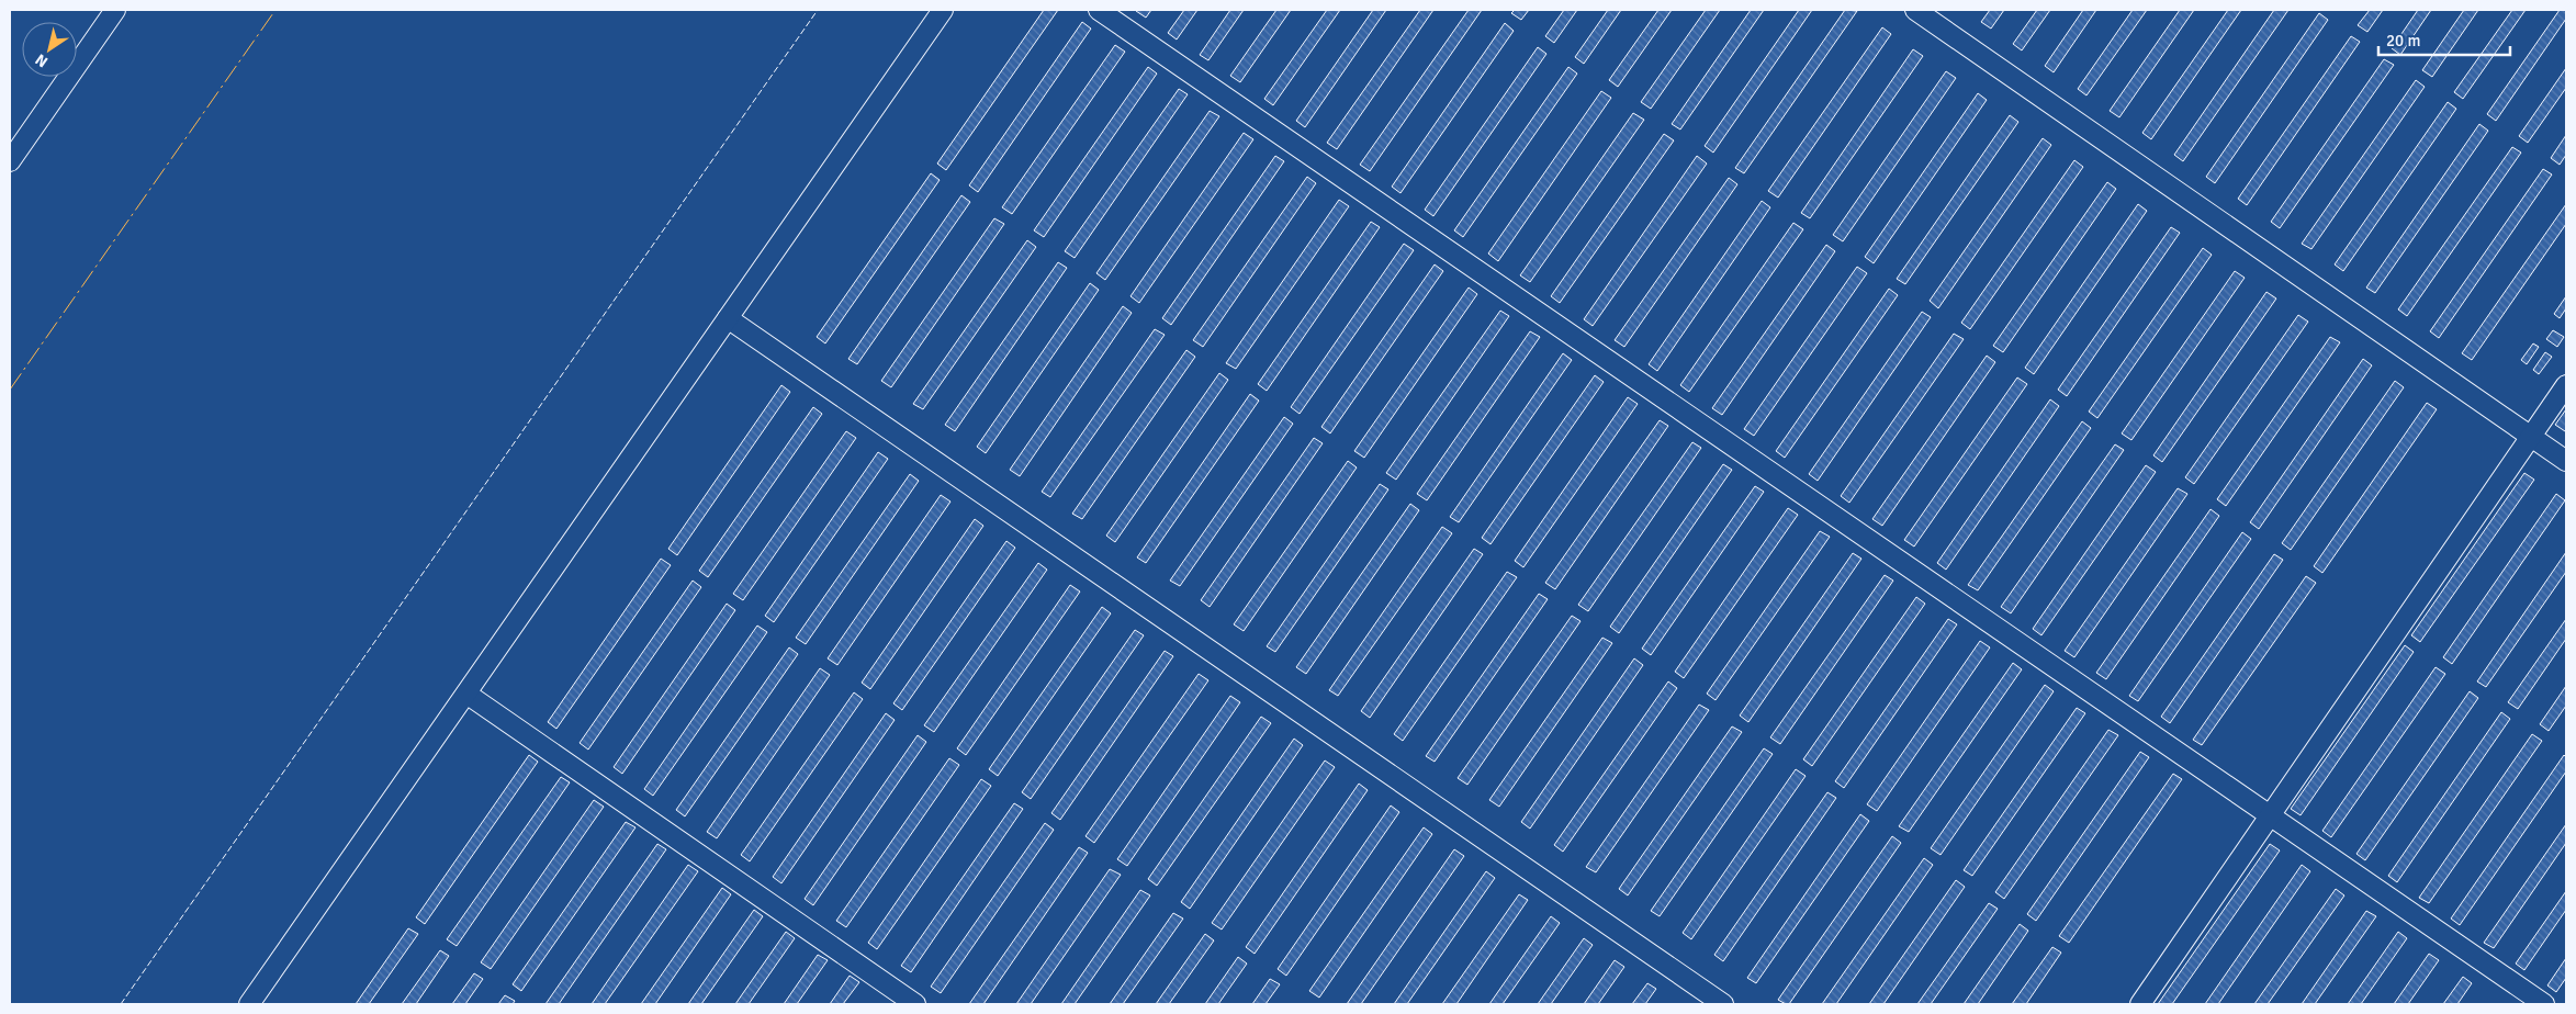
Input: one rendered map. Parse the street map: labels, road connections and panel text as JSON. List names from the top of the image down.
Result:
{
  "scale_bar": "20 m",
  "north": "bottom left"
}
